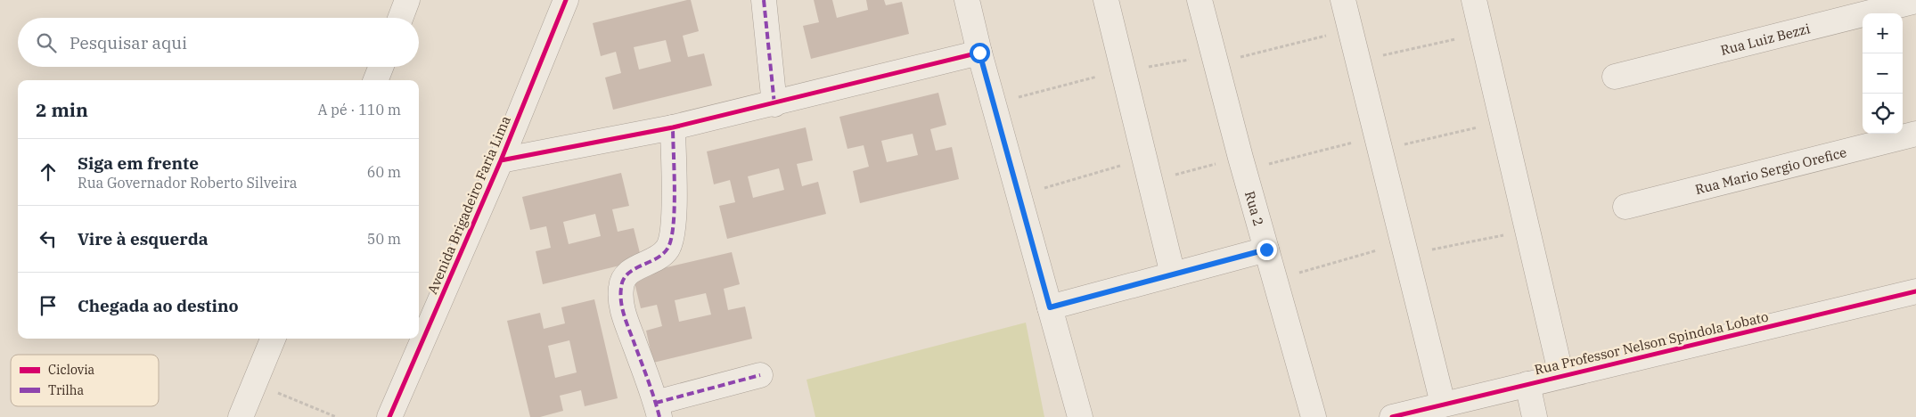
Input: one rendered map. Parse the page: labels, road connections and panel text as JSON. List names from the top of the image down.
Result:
{
  "streets": {
    "street": [
      "Rua Luiz Bezzi",
      "Rua Mario Sergio Orefice",
      "Avenida Brigadeiro Faria Lima",
      "Rua 2",
      "Rua Professor Nelson Spindola Lobato"
    ]
  },
  "legend": ["Ciclovia", "Trilha"],
  "page": {
    "map_buttons": ["+", "−"],
    "search": "Pesquisar aqui",
    "heading": ["2 min", "A pé · 110 m"],
    "list": [
      ["Siga em frente", "Rua Governador Roberto Silveira", "60 m"],
      ["Vire à esquerda", "50 m"],
      "Chegada ao destino"
    ]
  }
}
